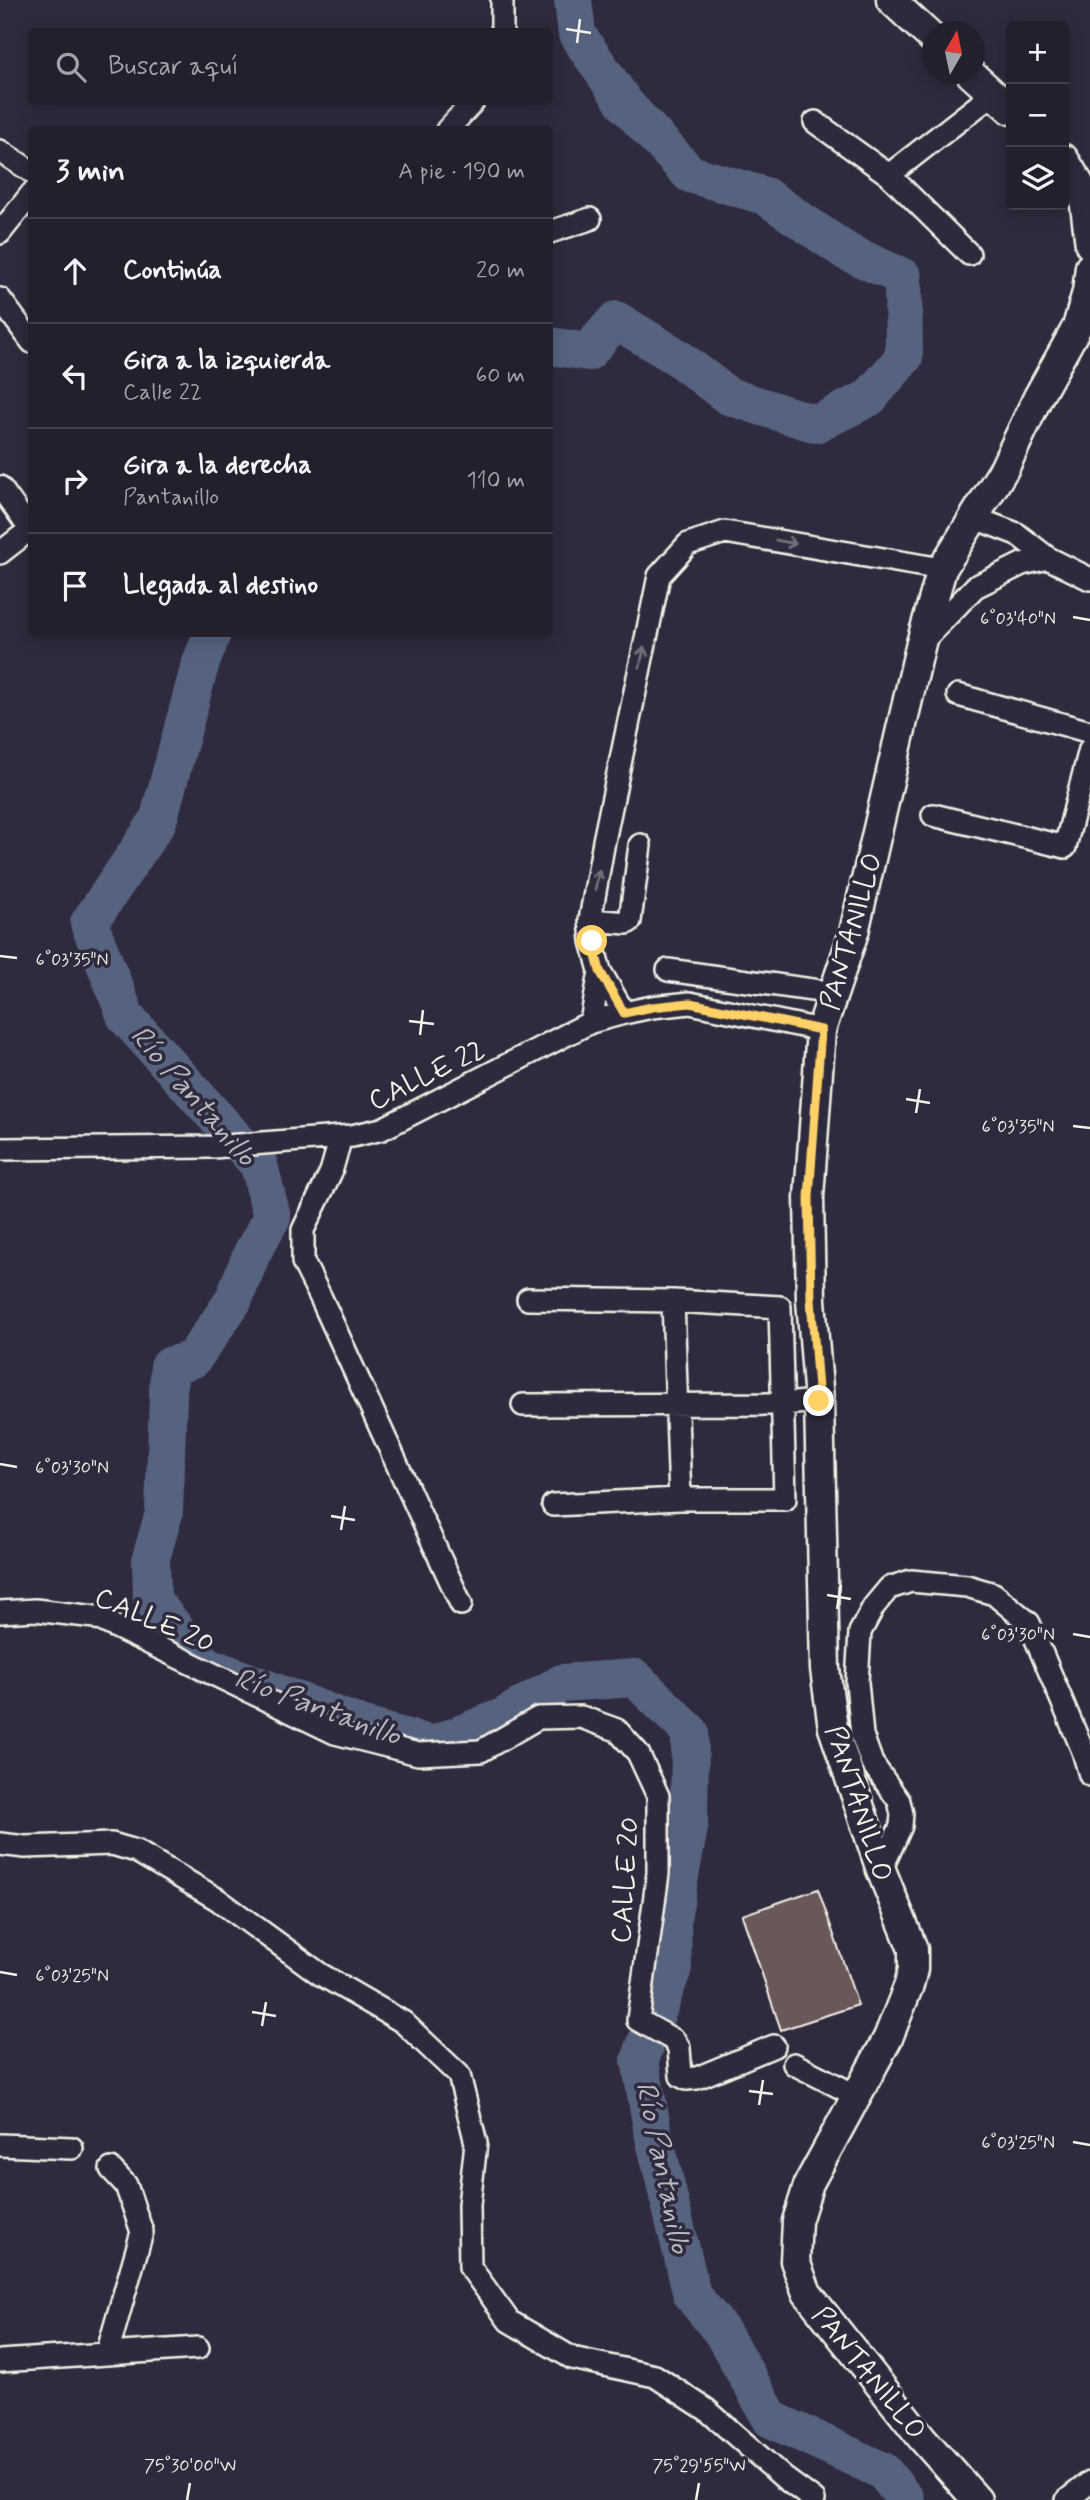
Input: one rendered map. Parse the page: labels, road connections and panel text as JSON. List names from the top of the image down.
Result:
{
  "streets": {
    "main road": ["PANTANILLO"],
    "street": ["CALLE 22", "CALLE 20"]
  },
  "crossings": [
    ["PANTANILLO", "CALLE 22"]
  ],
  "water": ["Río Pantanillo"],
  "north": "top",
  "page": {
    "map_buttons": ["+", "−"],
    "search": "Buscar aquí",
    "heading": ["3 min", "A pie · 190 m"],
    "list": [
      ["Continúa", "20 m"],
      ["Gira a la izquierda", "Calle 22", "60 m"],
      ["Gira a la derecha", "Pantanillo", "110 m"],
      "Llegada al destino"
    ]
  },
  "coordinates": [
    "6°03'40\"N",
    "6°03'35\"N",
    "6°03'30\"N",
    "6°03'25\"N",
    "75°30'00\"W",
    "75°29'55\"W"
  ]
}
